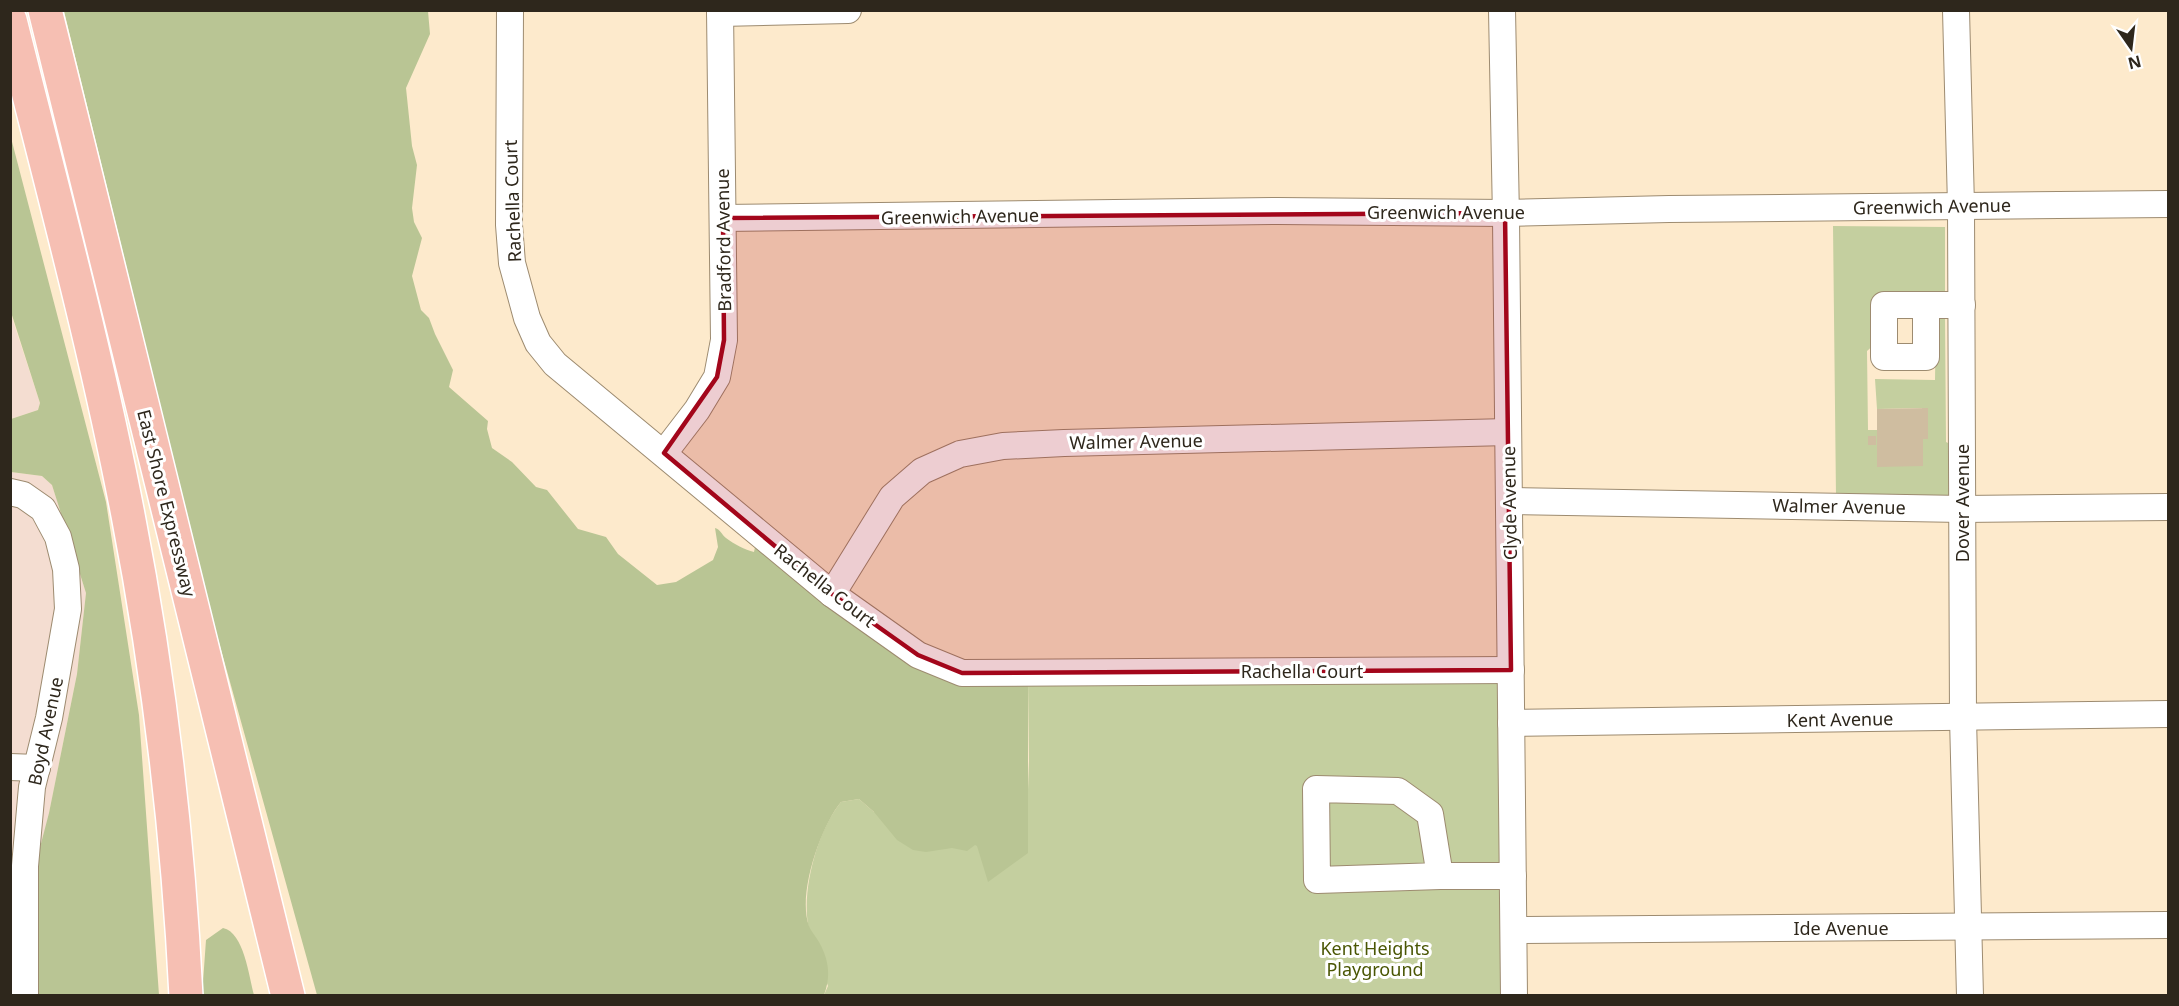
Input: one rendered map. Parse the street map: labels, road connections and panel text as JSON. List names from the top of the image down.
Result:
{
  "streets": {
    "highway": ["East Shore Expressway"],
    "street": [
      "Rachella Court",
      "Greenwich Avenue",
      "Bradford Avenue",
      "Walmer Avenue",
      "Clyde Avenue",
      "Dover Avenue",
      "Kent Avenue",
      "Boyd Avenue",
      "Ide Avenue"
    ]
  },
  "crossings": [
    ["Rachella Court", "Bradford Avenue"],
    ["Rachella Court", "Walmer Avenue"],
    ["Rachella Court", "Clyde Avenue"],
    ["Greenwich Avenue", "Bradford Avenue"],
    ["Greenwich Avenue", "Clyde Avenue"],
    ["Greenwich Avenue", "Dover Avenue"],
    ["Walmer Avenue", "Clyde Avenue"],
    ["Walmer Avenue", "Dover Avenue"],
    ["Clyde Avenue", "Kent Avenue"],
    ["Clyde Avenue", "Ide Avenue"],
    ["Dover Avenue", "Kent Avenue"],
    ["Dover Avenue", "Ide Avenue"]
  ],
  "parks": ["Kent Heights Playground"],
  "north": "bottom"
}
